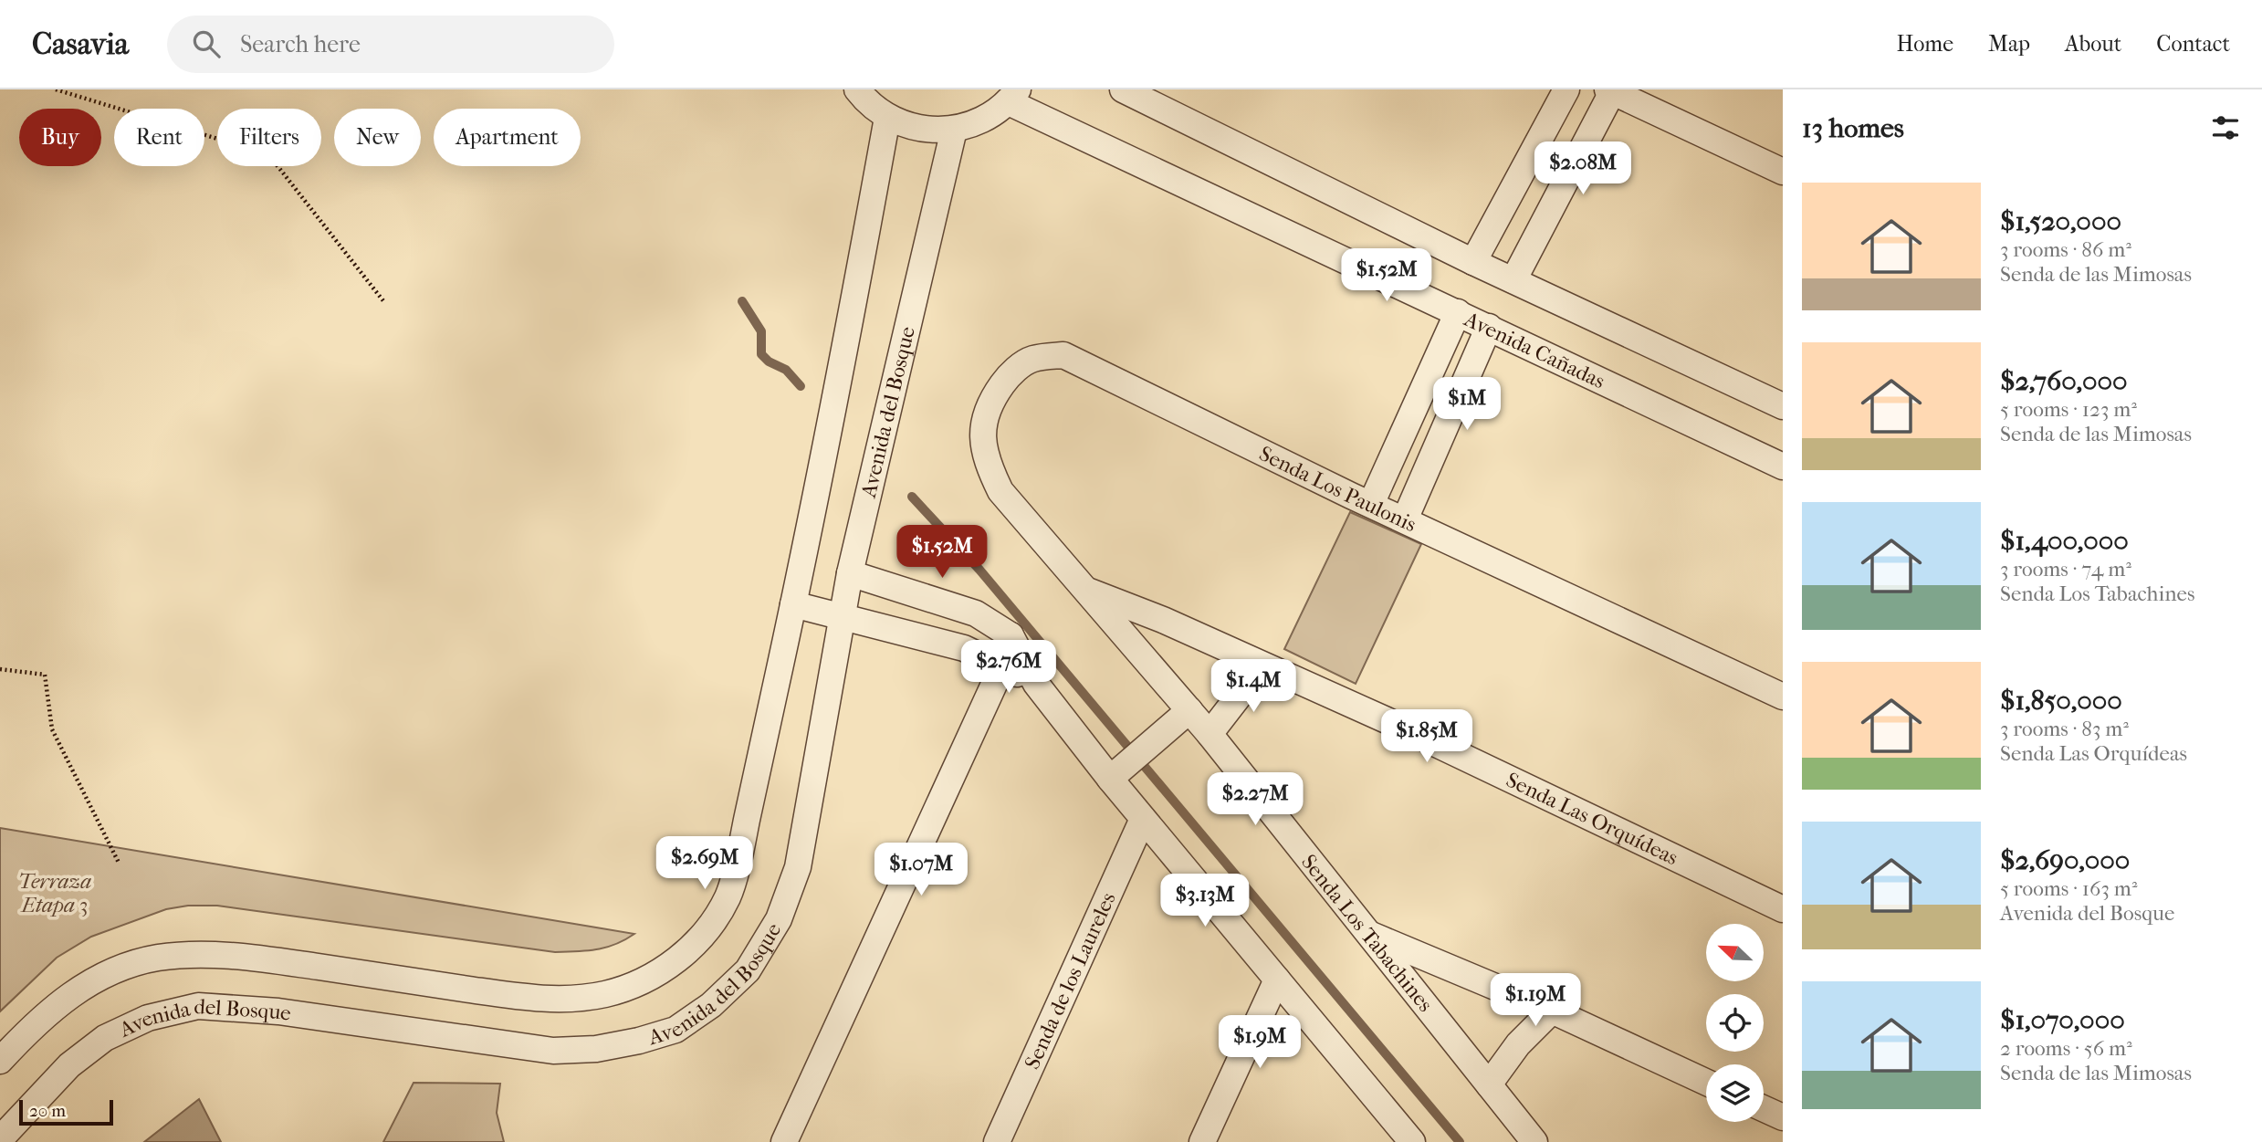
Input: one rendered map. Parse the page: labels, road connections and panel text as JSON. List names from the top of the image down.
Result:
{
  "streets": {
    "street": [
      "Avenida Cañadas",
      "Avenida del Bosque",
      "Senda Los Paulonis",
      "Senda Las Orquídeas",
      "Senda Los Tabachines",
      "Senda de los Laureles"
    ]
  },
  "crossings": [
    ["Senda Los Paulonis", "Senda Los Tabachines"],
    ["Senda Las Orquídeas", "Senda Los Tabachines"]
  ],
  "parks": ["Terraza Etapa 3"],
  "scale_bar": "20 m",
  "north": "top left",
  "page": {
    "header": "Casavia",
    "search": "Search here",
    "nav": [
      "Home",
      "Map",
      "About",
      "Contact"
    ],
    "heading": "13 homes",
    "chip": [
      "Buy",
      "Rent",
      "Filters",
      "New",
      "Apartment"
    ],
    "price": [
      "$2.08M",
      "$1.52M",
      "$1M",
      "$1.52M",
      "$2.76M",
      "$1.4M",
      "$1.85M",
      "$2.27M",
      "$2.69M",
      "$1.07M",
      "$3.13M",
      "$1.19M",
      "$1.9M"
    ],
    "list": [
      {
        "name": "$1,520,000",
        "note": "3 rooms · 86 m² · Senda de las Mimosas"
      },
      {
        "name": "$2,760,000",
        "note": "5 rooms · 123 m² · Senda de las Mimosas"
      },
      {
        "name": "$1,400,000",
        "note": "3 rooms · 74 m² · Senda Los Tabachines"
      },
      {
        "name": "$1,850,000",
        "note": "3 rooms · 83 m² · Senda Las Orquídeas"
      },
      {
        "name": "$2,690,000",
        "note": "5 rooms · 163 m² · Avenida del Bosque"
      },
      {
        "name": "$1,070,000",
        "note": "2 rooms · 56 m² · Senda de las Mimosas"
      }
    ],
    "scale": "20 m"
  }
}
